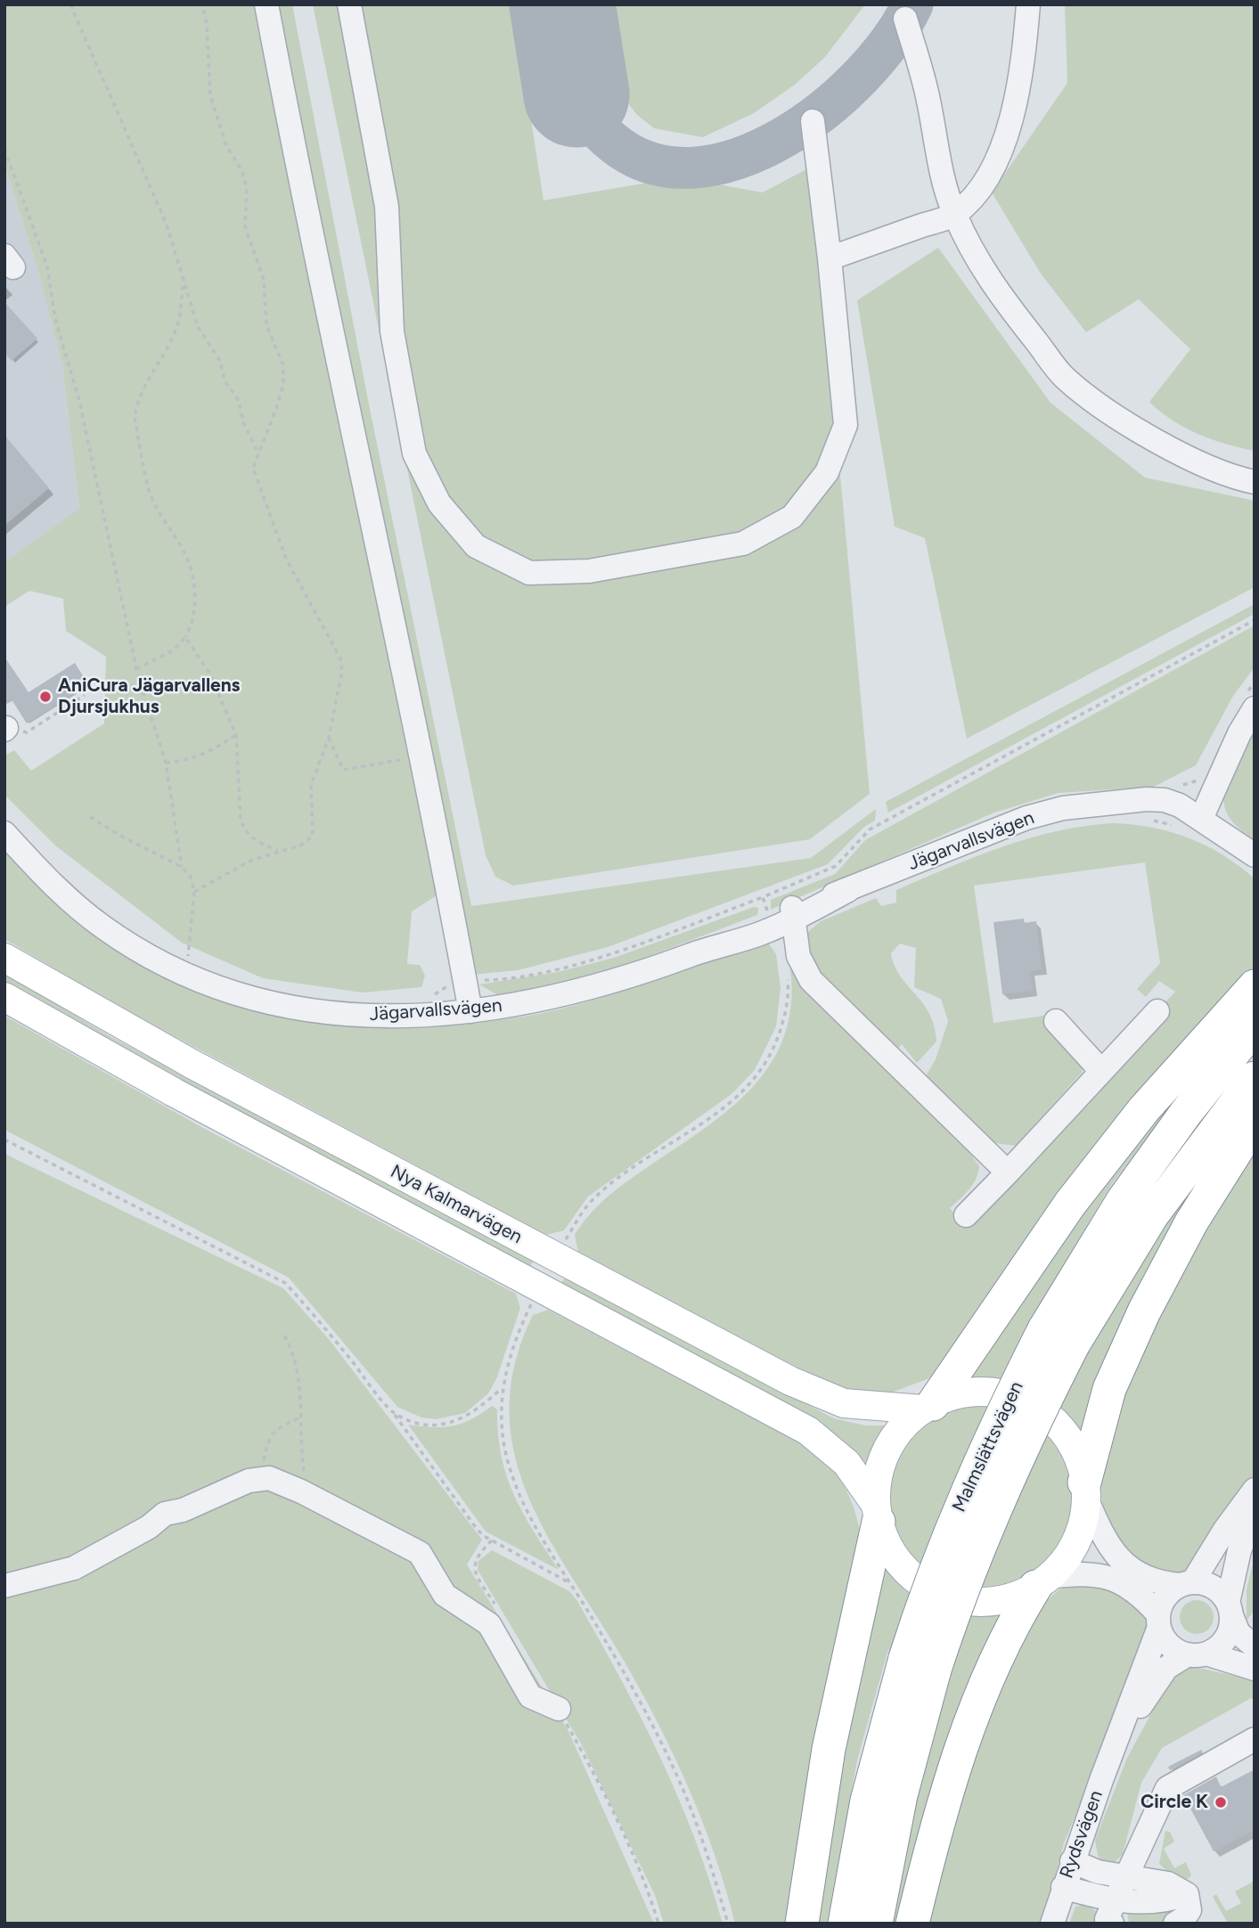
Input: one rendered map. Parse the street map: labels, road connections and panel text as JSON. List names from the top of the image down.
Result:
{
  "streets": {
    "highway": ["Malmslättsvägen"],
    "main road": ["Nya Kalmarvägen"],
    "street": ["Jägarvallsvägen", "Rydsvägen"]
  },
  "places": ["AniCura Jägarvallens Djursjukhus", "Circle K"]
}
